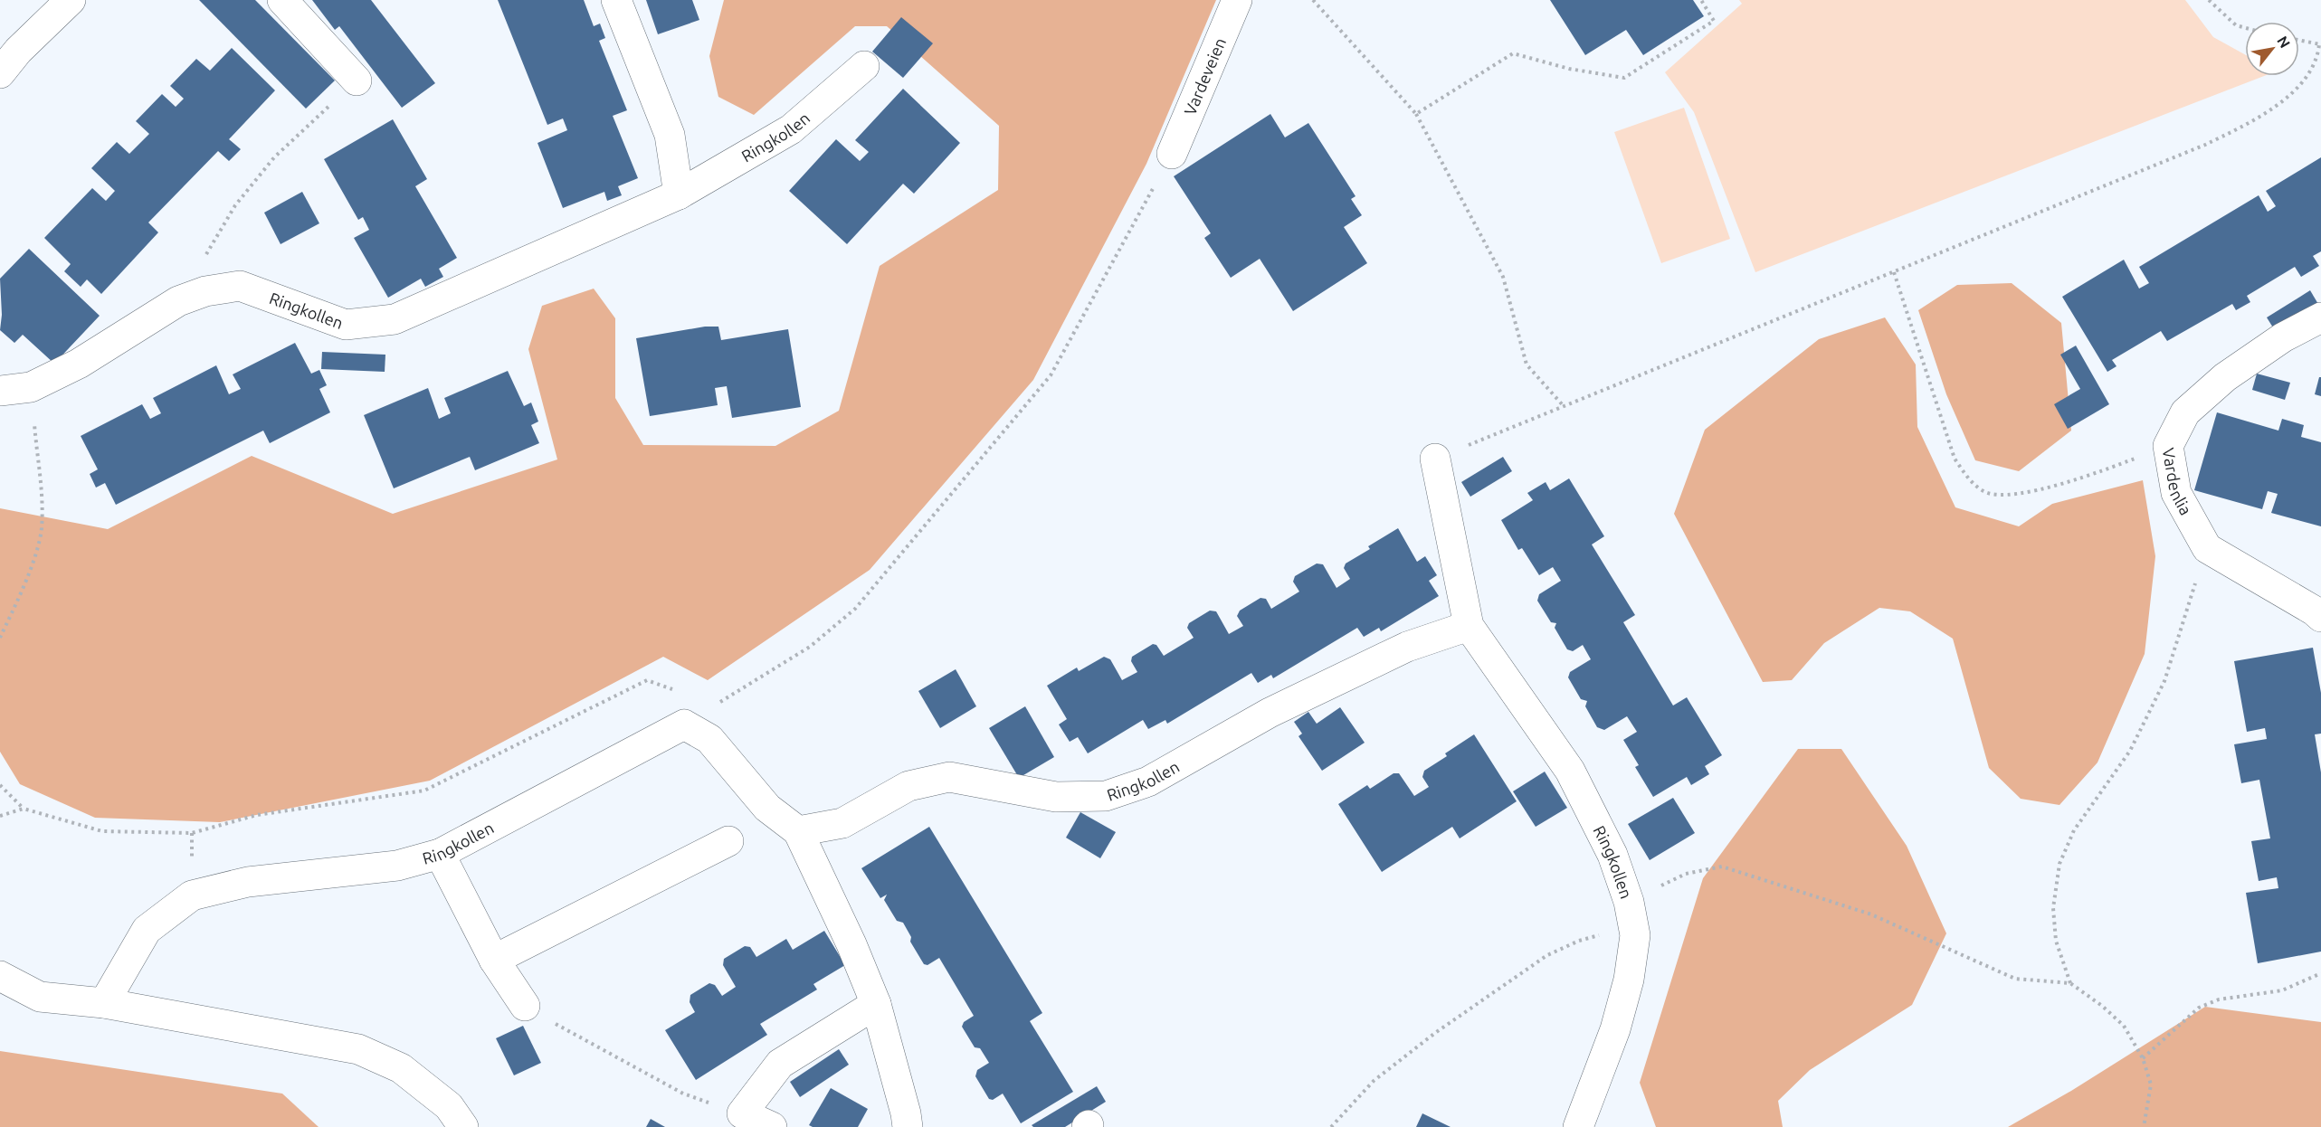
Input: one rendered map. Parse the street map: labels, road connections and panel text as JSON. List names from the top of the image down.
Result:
{
  "streets": {
    "street": ["Vardeveien", "Ringkollen", "Vardenlia"]
  },
  "north": "top right"
}
